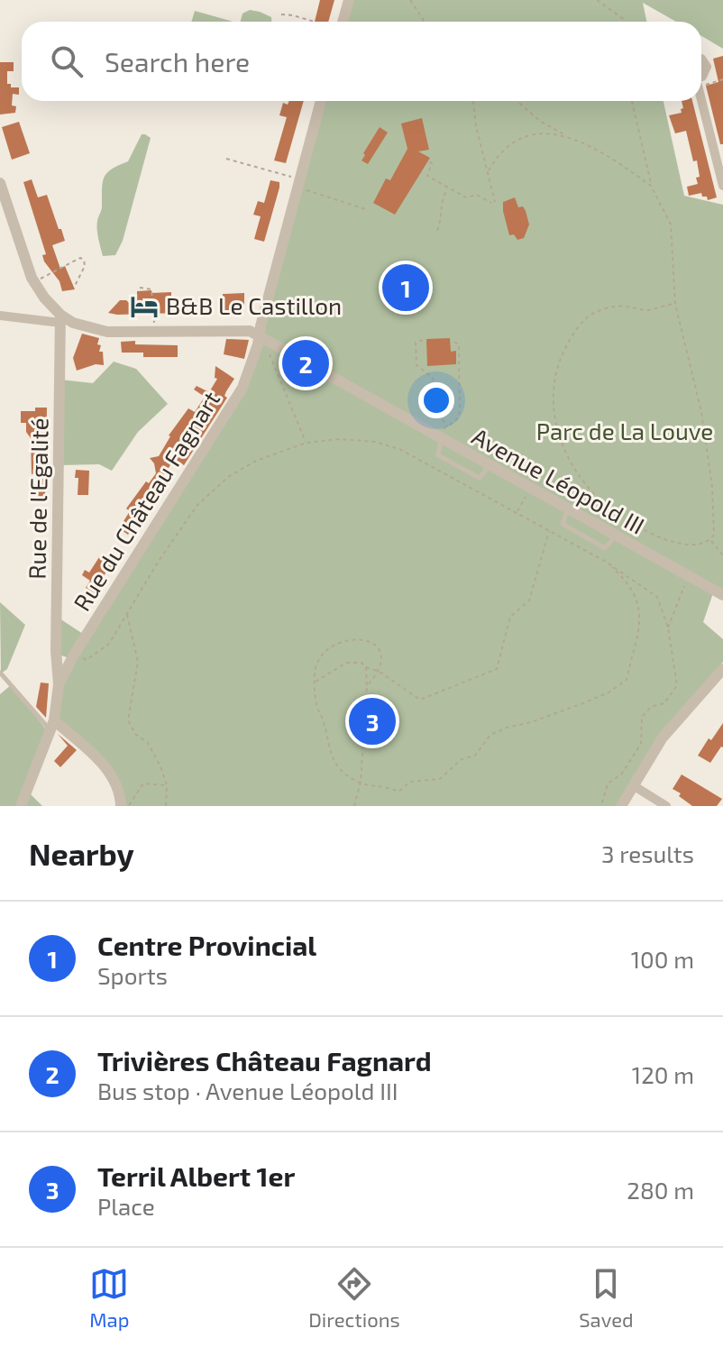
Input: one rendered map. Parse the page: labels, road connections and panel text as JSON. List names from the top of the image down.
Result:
{
  "streets": {
    "street": ["Avenue Léopold III", "Rue de l'Egalité", "Rue du Château Fagnart"]
  },
  "crossings": [
    ["Avenue Léopold III", "Rue du Château Fagnart"],
    ["Rue de l'Egalité", "Rue du Château Fagnart"]
  ],
  "parks": ["Parc de La Louve"],
  "places": {
    "hotel": ["B&B Le Castillon"]
  },
  "page": {
    "search": "Search here",
    "pins": ["1", "2", "3"],
    "heading": ["Nearby", "3 results"],
    "list": [
      {
        "mark": "1",
        "name": "Centre Provincial",
        "note": "Sports",
        "value": "100 m"
      },
      {
        "mark": "2",
        "name": "Trivières Château Fagnard",
        "note": "Bus stop · Avenue Léopold III",
        "value": "120 m"
      },
      {
        "mark": "3",
        "name": "Terril Albert 1er",
        "note": "Place",
        "value": "280 m"
      }
    ],
    "nav": ["Map", "Directions", "Saved"]
  }
}
